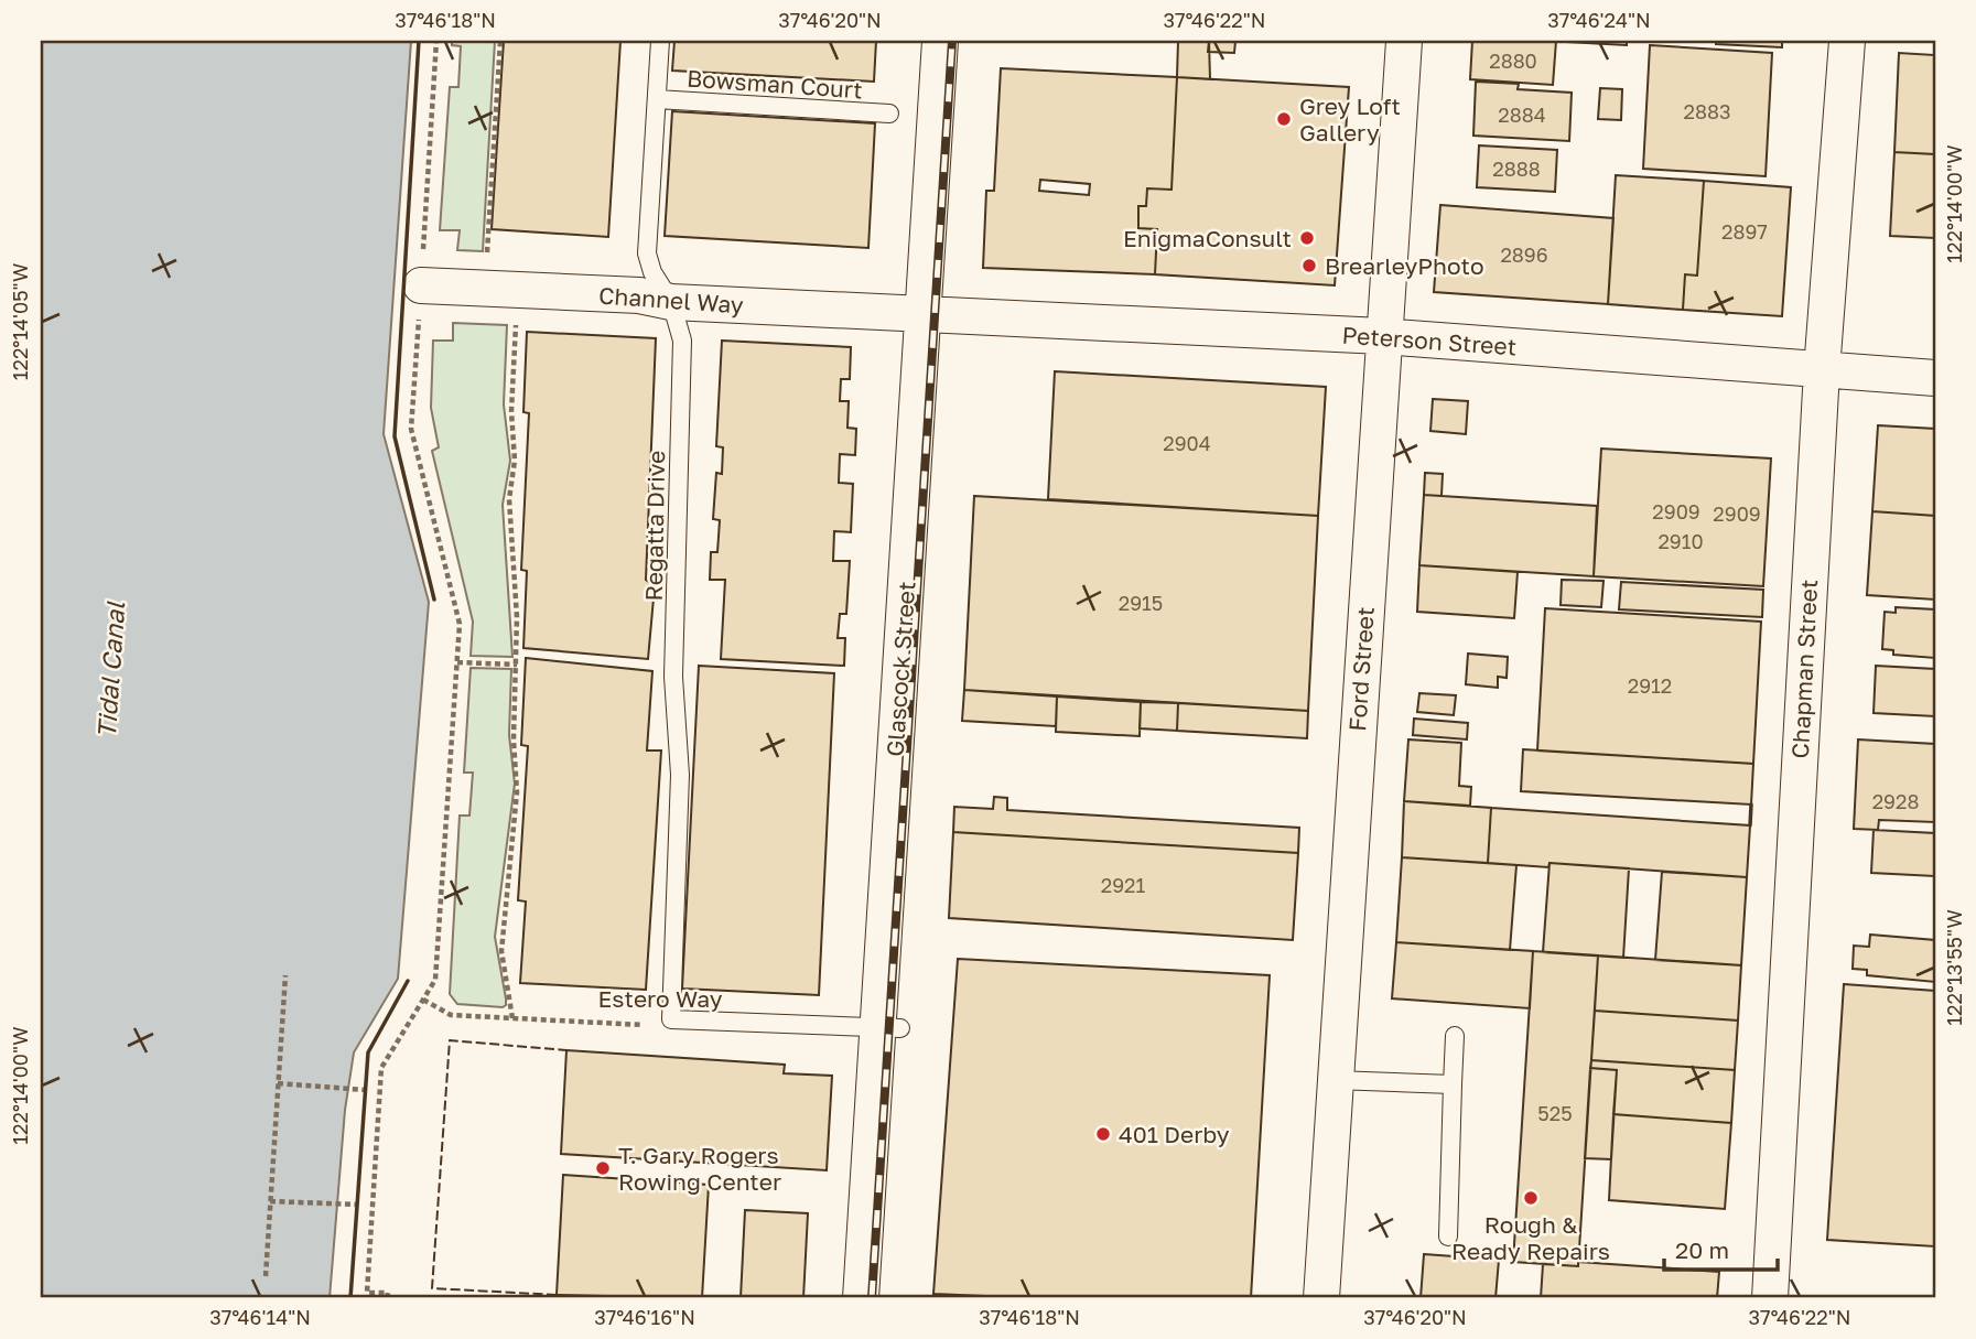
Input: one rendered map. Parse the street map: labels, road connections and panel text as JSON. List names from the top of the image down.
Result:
{
  "streets": {
    "street": [
      "Channel Way",
      "Peterson Street",
      "Glascock Street",
      "Ford Street",
      "Chapman Street"
    ],
    "lane": ["Bowsman Court", "Regatta Drive", "Estero Way"]
  },
  "crossings": [
    ["Bowsman Court", "Regatta Drive"],
    ["Channel Way", "Peterson Street"],
    ["Channel Way", "Regatta Drive"],
    ["Channel Way", "Glascock Street"],
    ["Peterson Street", "Glascock Street"],
    ["Peterson Street", "Ford Street"],
    ["Peterson Street", "Chapman Street"],
    ["Regatta Drive", "Estero Way"],
    ["Glascock Street", "Estero Way"]
  ],
  "water": ["Tidal Canal"],
  "places": [
    "Grey Loft Gallery",
    "EnigmaConsult",
    "BrearleyPhoto",
    "401 Derby",
    "T. Gary Rogers Rowing Center",
    "Rough & Ready Repairs"
  ],
  "house_numbers": [
    "2880",
    "2883",
    "2884",
    "2888",
    "2897",
    "2896",
    "2904",
    "2909",
    "2909",
    "2910",
    "2915",
    "2912",
    "2928",
    "2921",
    "525"
  ],
  "scale_bar": "20 m",
  "coordinates": [
    "37°46'18\"N",
    "37°46'20\"N",
    "37°46'22\"N",
    "37°46'24\"N",
    "122°14'00\"W",
    "122°14'05\"W",
    "122°13'55\"W",
    "37°46'14\"N",
    "37°46'16\"N"
  ]
}
